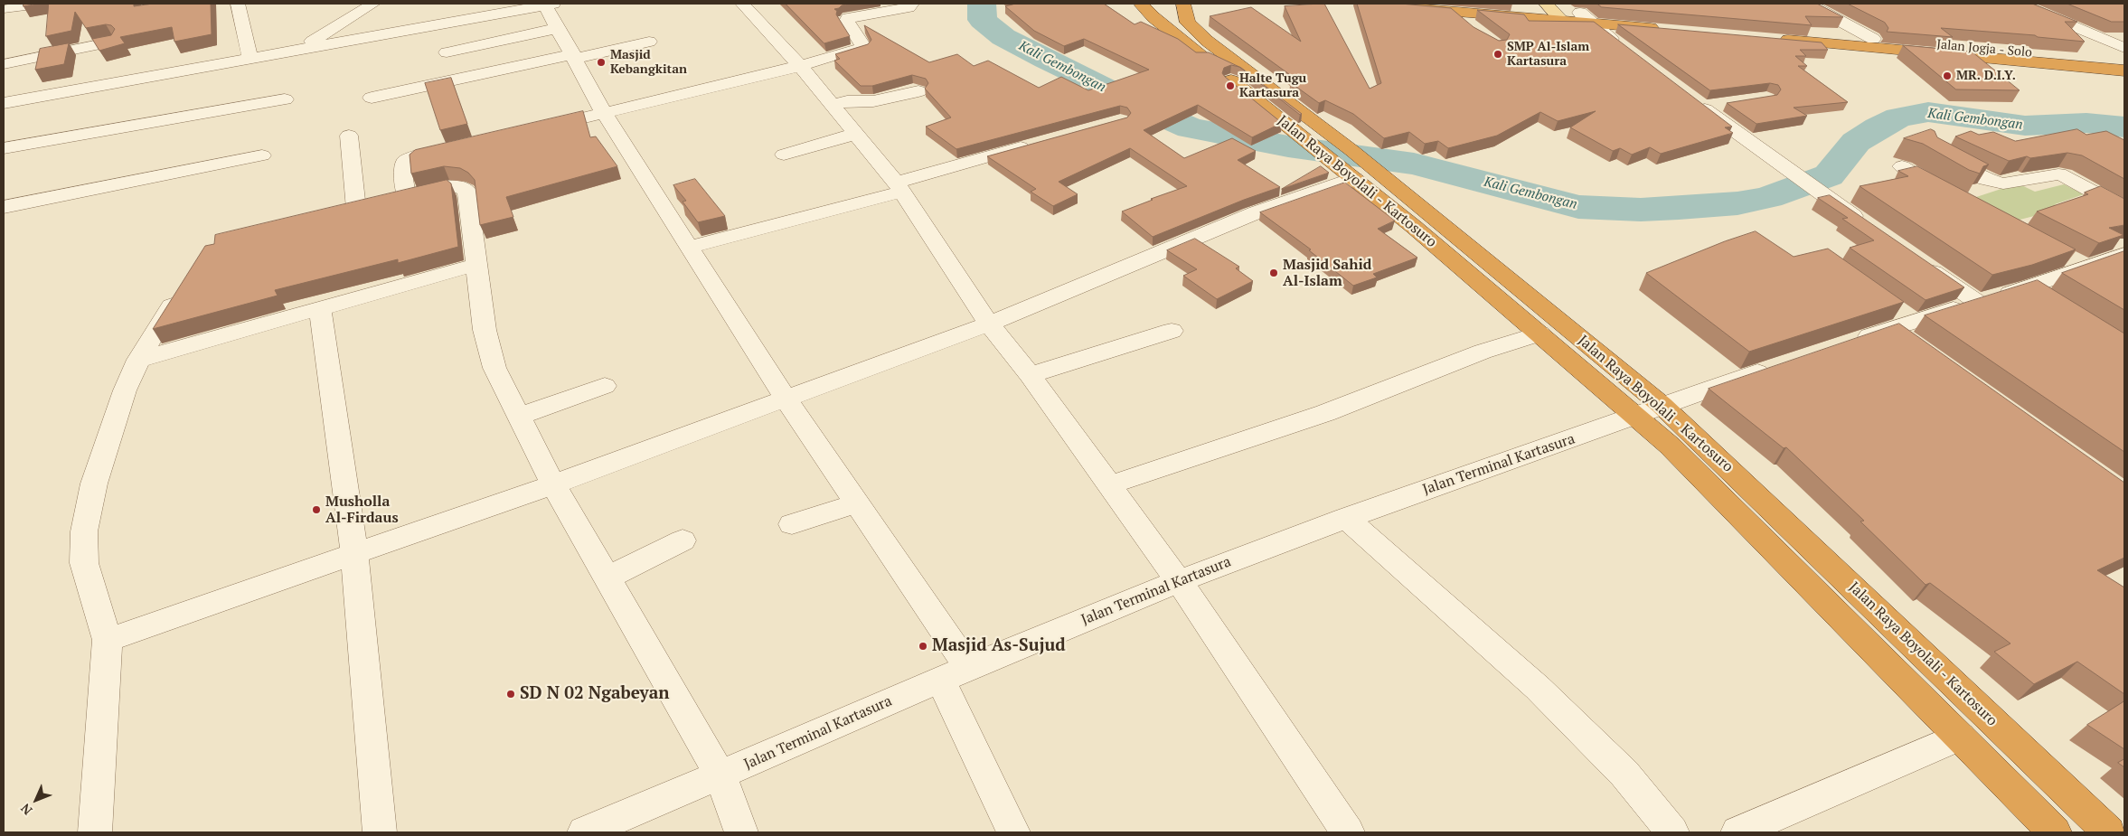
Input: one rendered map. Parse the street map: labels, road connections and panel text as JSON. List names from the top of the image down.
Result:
{
  "streets": {
    "highway": ["Jalan Jogja - Solo", "Jalan Raya Boyolali - Kartosuro"],
    "street": ["Jalan Terminal Kartasura"]
  },
  "crossings": [
    ["Jalan Raya Boyolali - Kartosuro", "Jalan Terminal Kartasura"]
  ],
  "water": ["Kali Gembongan"],
  "places": [
    "SMP Al-Islam Kartasura",
    "Masjid Kebangkitan",
    "MR. D.I.Y.",
    "Halte Tugu Kartasura",
    "Masjid Sahid Al-Islam",
    "Musholla Al-Firdaus",
    "Masjid As-Sujud",
    "SD N 02 Ngabeyan"
  ],
  "north": "bottom left"
}
